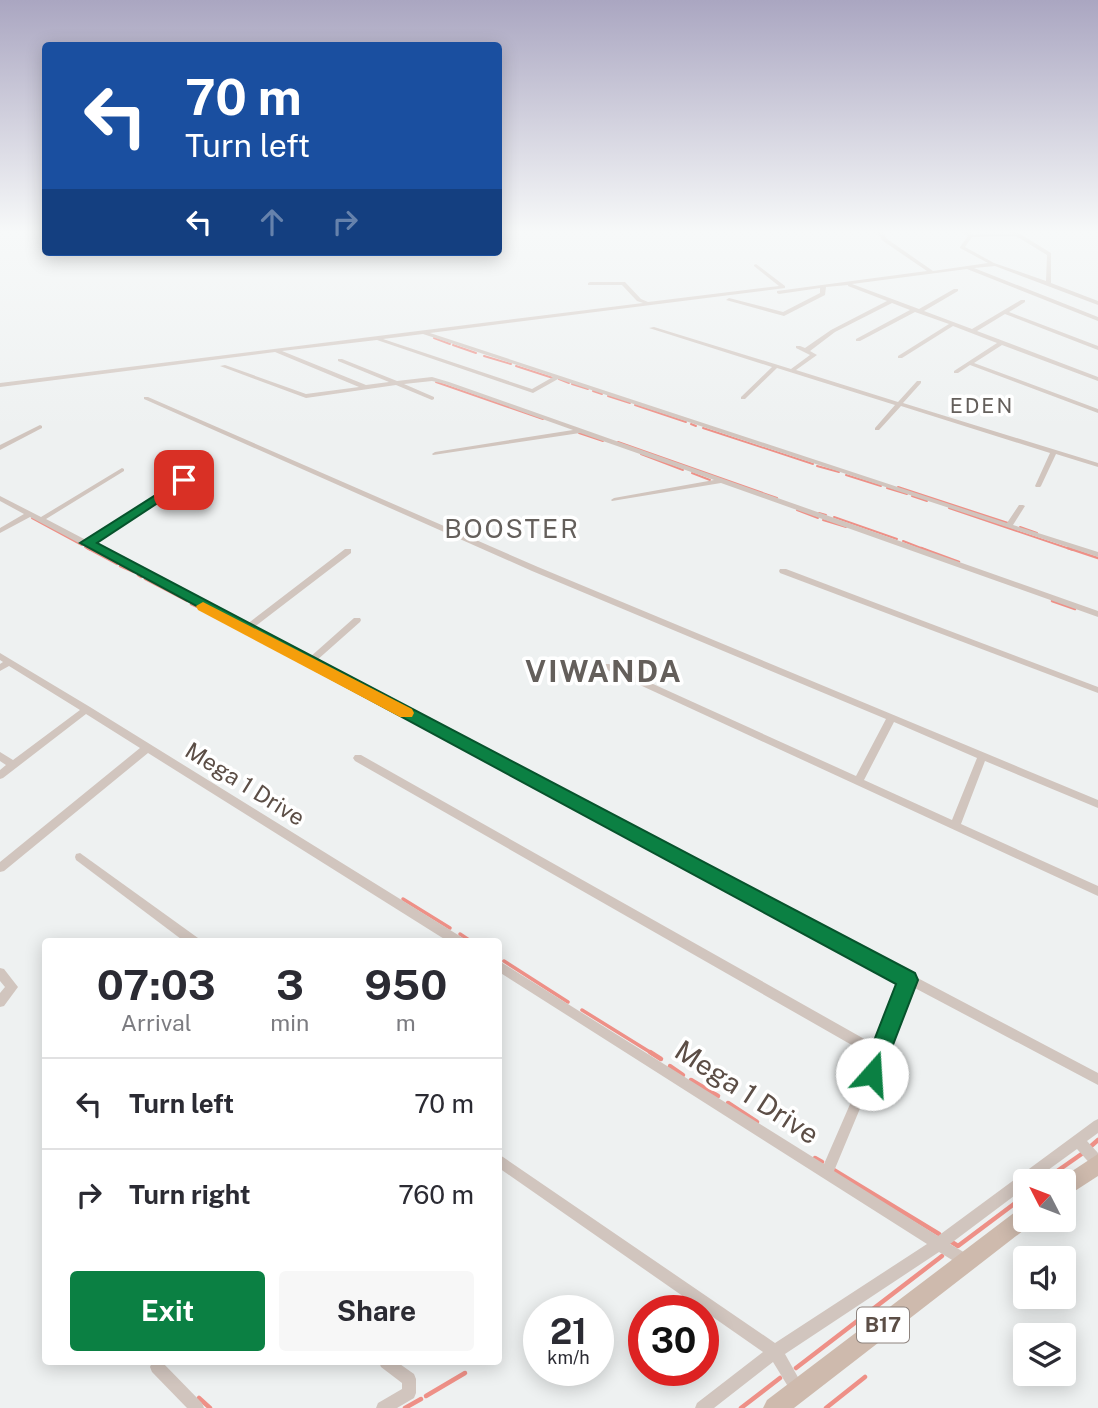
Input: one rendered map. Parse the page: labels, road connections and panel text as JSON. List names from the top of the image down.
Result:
{
  "streets": {
    "main road": ["B17"],
    "street": ["Mega 1 Drive"]
  },
  "crossings": [
    ["Mega 1 Drive", "B17"]
  ],
  "districts": ["EDEN", "BOOSTER", "VIWANDA"],
  "north": "top left",
  "page": {
    "turn": ["70 m", "Turn left"],
    "eta": [
      "07:03",
      "Arrival",
      "3",
      "min",
      "950",
      "m"
    ],
    "list": [
      {
        "name": "Turn left",
        "value": "70 m"
      },
      {
        "name": "Turn right",
        "value": "760 m"
      }
    ],
    "buttons": ["Exit", "Share"],
    "speed": "21 km/h",
    "limit": "30"
  }
}
